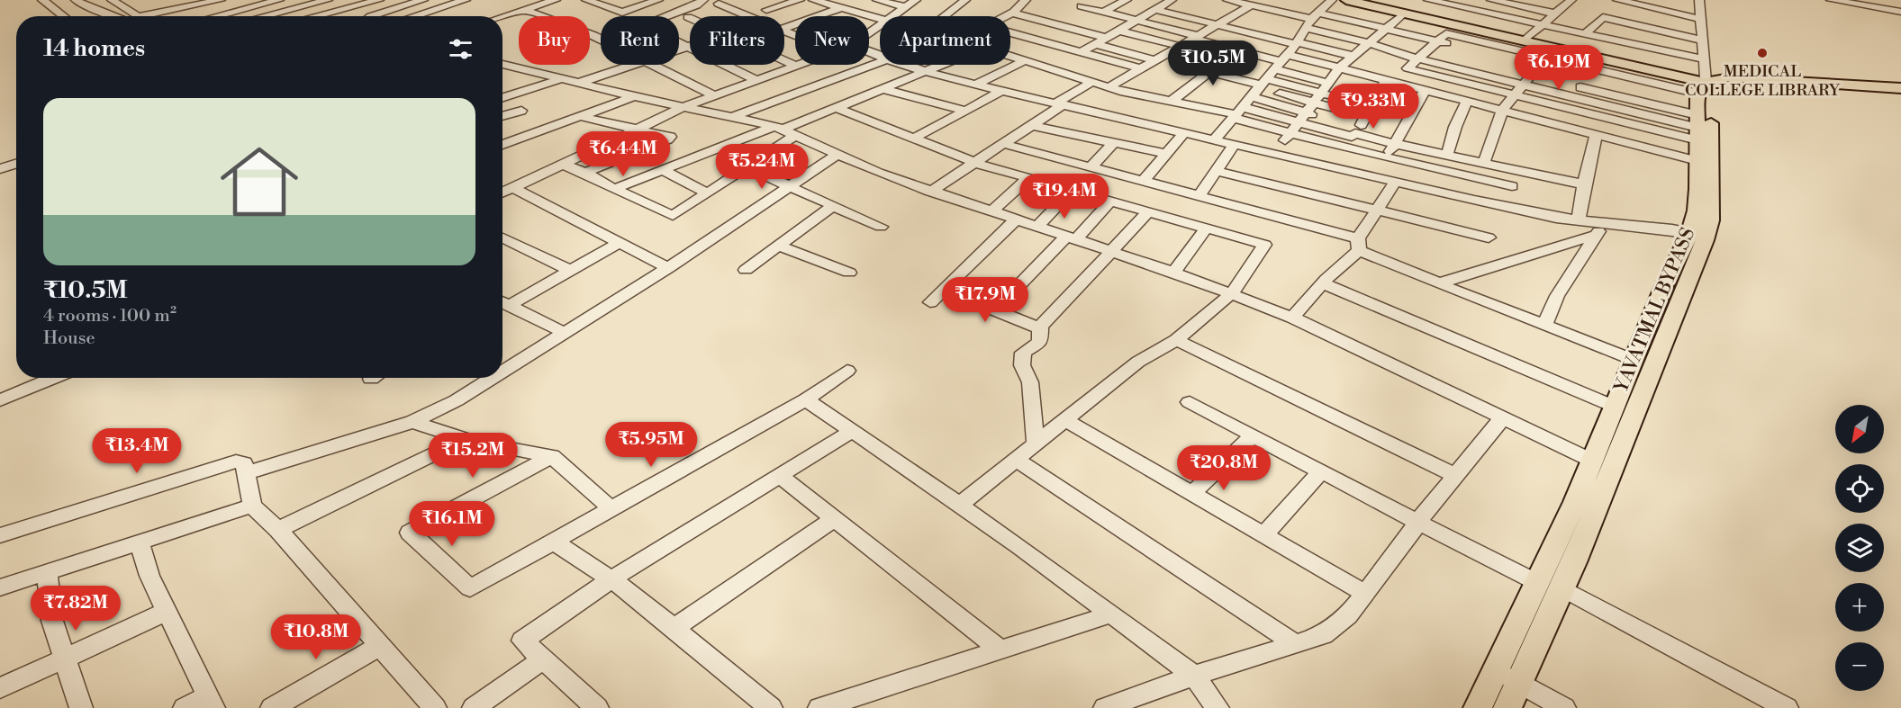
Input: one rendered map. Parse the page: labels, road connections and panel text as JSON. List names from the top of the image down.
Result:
{
  "streets": {
    "main road": ["YAVATMAL BYPASS"]
  },
  "places": ["MEDICAL COLLEGE LIBRARY"],
  "north": "bottom left",
  "page": {
    "chip": [
      "Buy",
      "Rent",
      "Filters",
      "New",
      "Apartment"
    ],
    "heading": "14 homes",
    "price": [
      "₹10.5M",
      "₹6.19M",
      "₹9.33M",
      "₹6.44M",
      "₹5.24M",
      "₹19.4M",
      "₹17.9M",
      "₹5.95M",
      "₹13.4M",
      "₹15.2M",
      "₹20.8M",
      "₹16.1M",
      "₹7.82M",
      "₹10.8M"
    ],
    "list": [
      {
        "name": "₹10.5M",
        "note": "4 rooms · 100 m² · House"
      }
    ],
    "map_buttons": ["+", "−"]
  }
}
